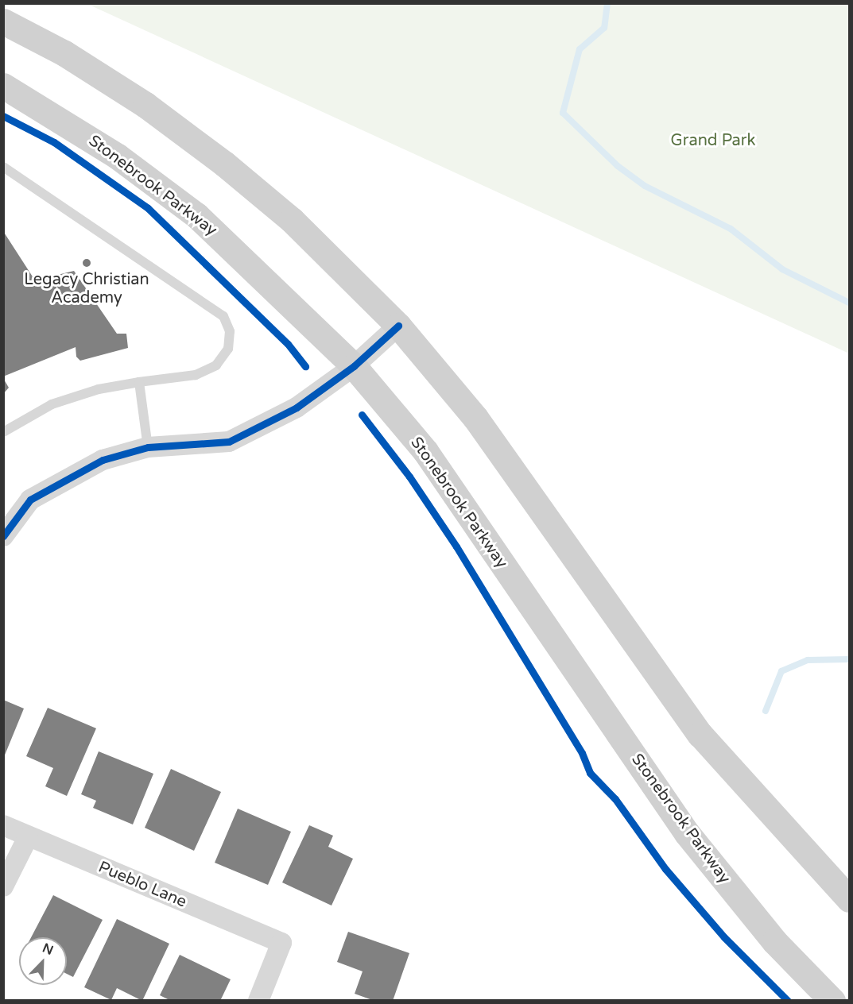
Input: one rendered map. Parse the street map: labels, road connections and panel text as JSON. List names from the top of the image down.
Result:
{
  "streets": {
    "main road": ["Stonebrook Parkway"],
    "street": ["Pueblo Lane"]
  },
  "parks": ["Grand Park"],
  "places": ["Legacy Christian Academy"],
  "north": "top right"
}
